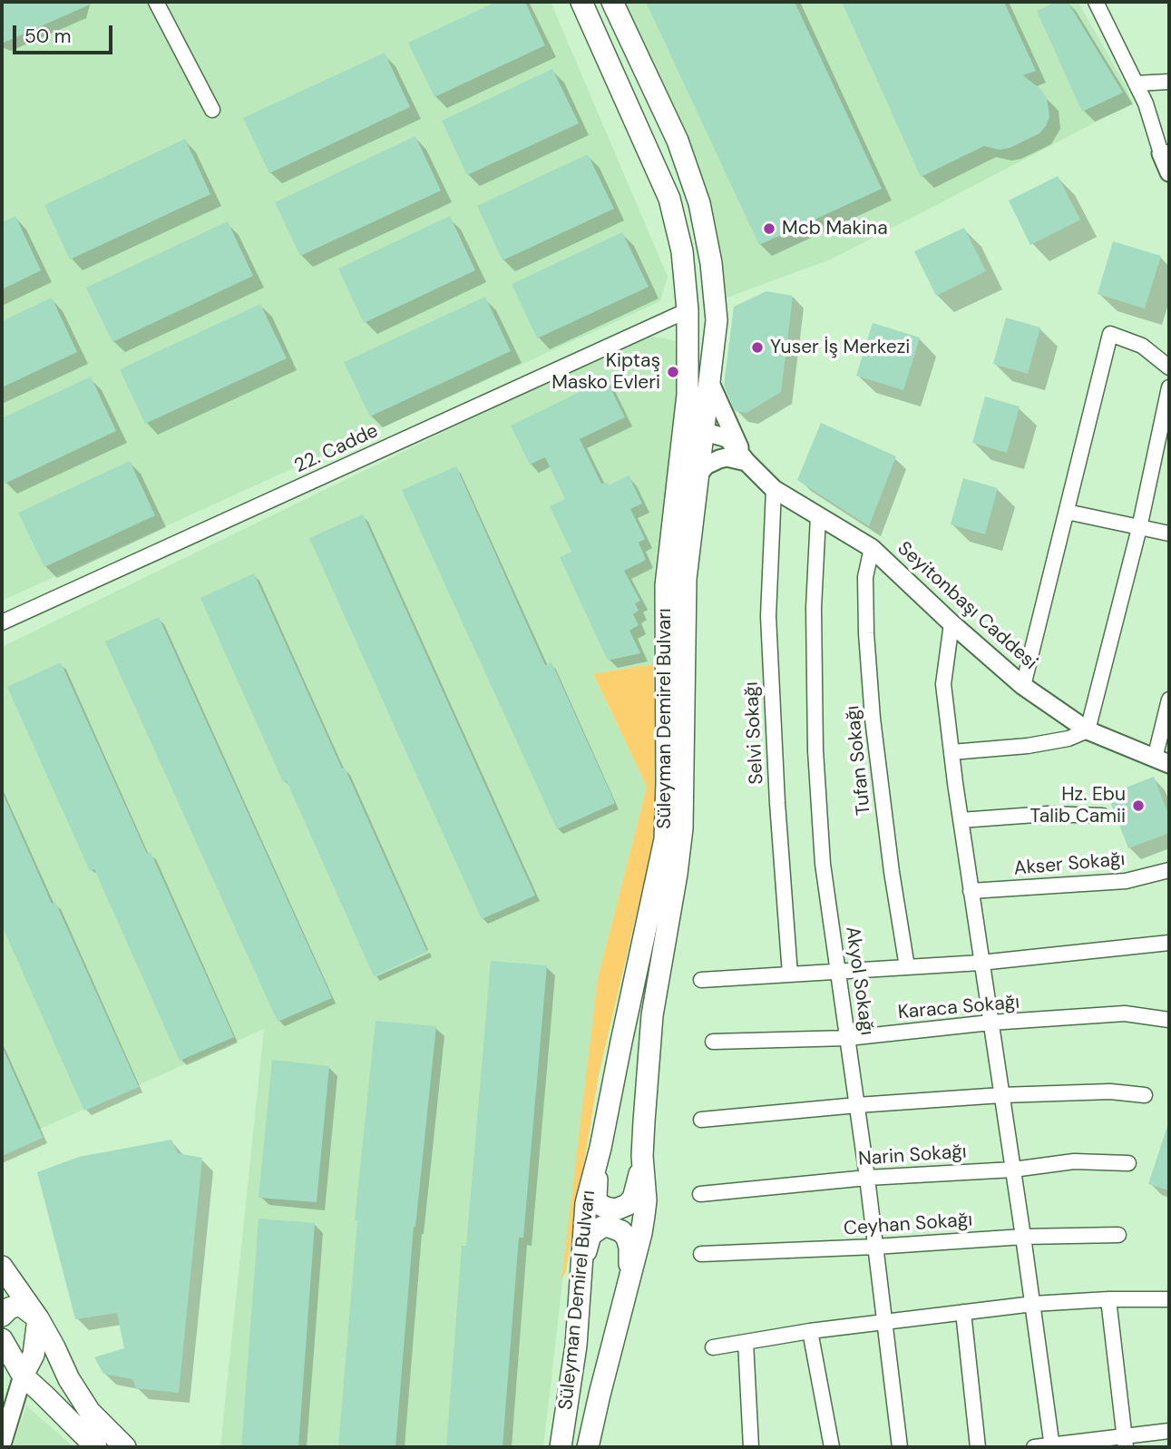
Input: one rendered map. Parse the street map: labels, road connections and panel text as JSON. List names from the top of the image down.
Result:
{
  "streets": {
    "main road": ["Süleyman Demirel Bulvarı"],
    "street": [
      "22. Cadde",
      "Seyitonbaşı Caddesi",
      "Selvi Sokağı",
      "Tufan Sokağı",
      "Akser Sokağı",
      "Akyol Sokağı",
      "Karaca Sokağı",
      "Narin Sokağı",
      "Ceyhan Sokağı"
    ]
  },
  "crossings": [
    ["22. Cadde", "Süleyman Demirel Bulvarı"],
    ["Seyitonbaşı Caddesi", "Süleyman Demirel Bulvarı"],
    ["Seyitonbaşı Caddesi", "Selvi Sokağı"],
    ["Seyitonbaşı Caddesi", "Tufan Sokağı"],
    ["Seyitonbaşı Caddesi", "Akyol Sokağı"],
    ["Akyol Sokağı", "Karaca Sokağı"],
    ["Akyol Sokağı", "Narin Sokağı"],
    ["Akyol Sokağı", "Ceyhan Sokağı"]
  ],
  "places": [
    "Mcb Makina",
    "Yuser İş Merkezi",
    "Kiptaş Masko Evleri",
    "Hz. Ebu Talib Camii"
  ],
  "scale_bar": "50 m"
}
